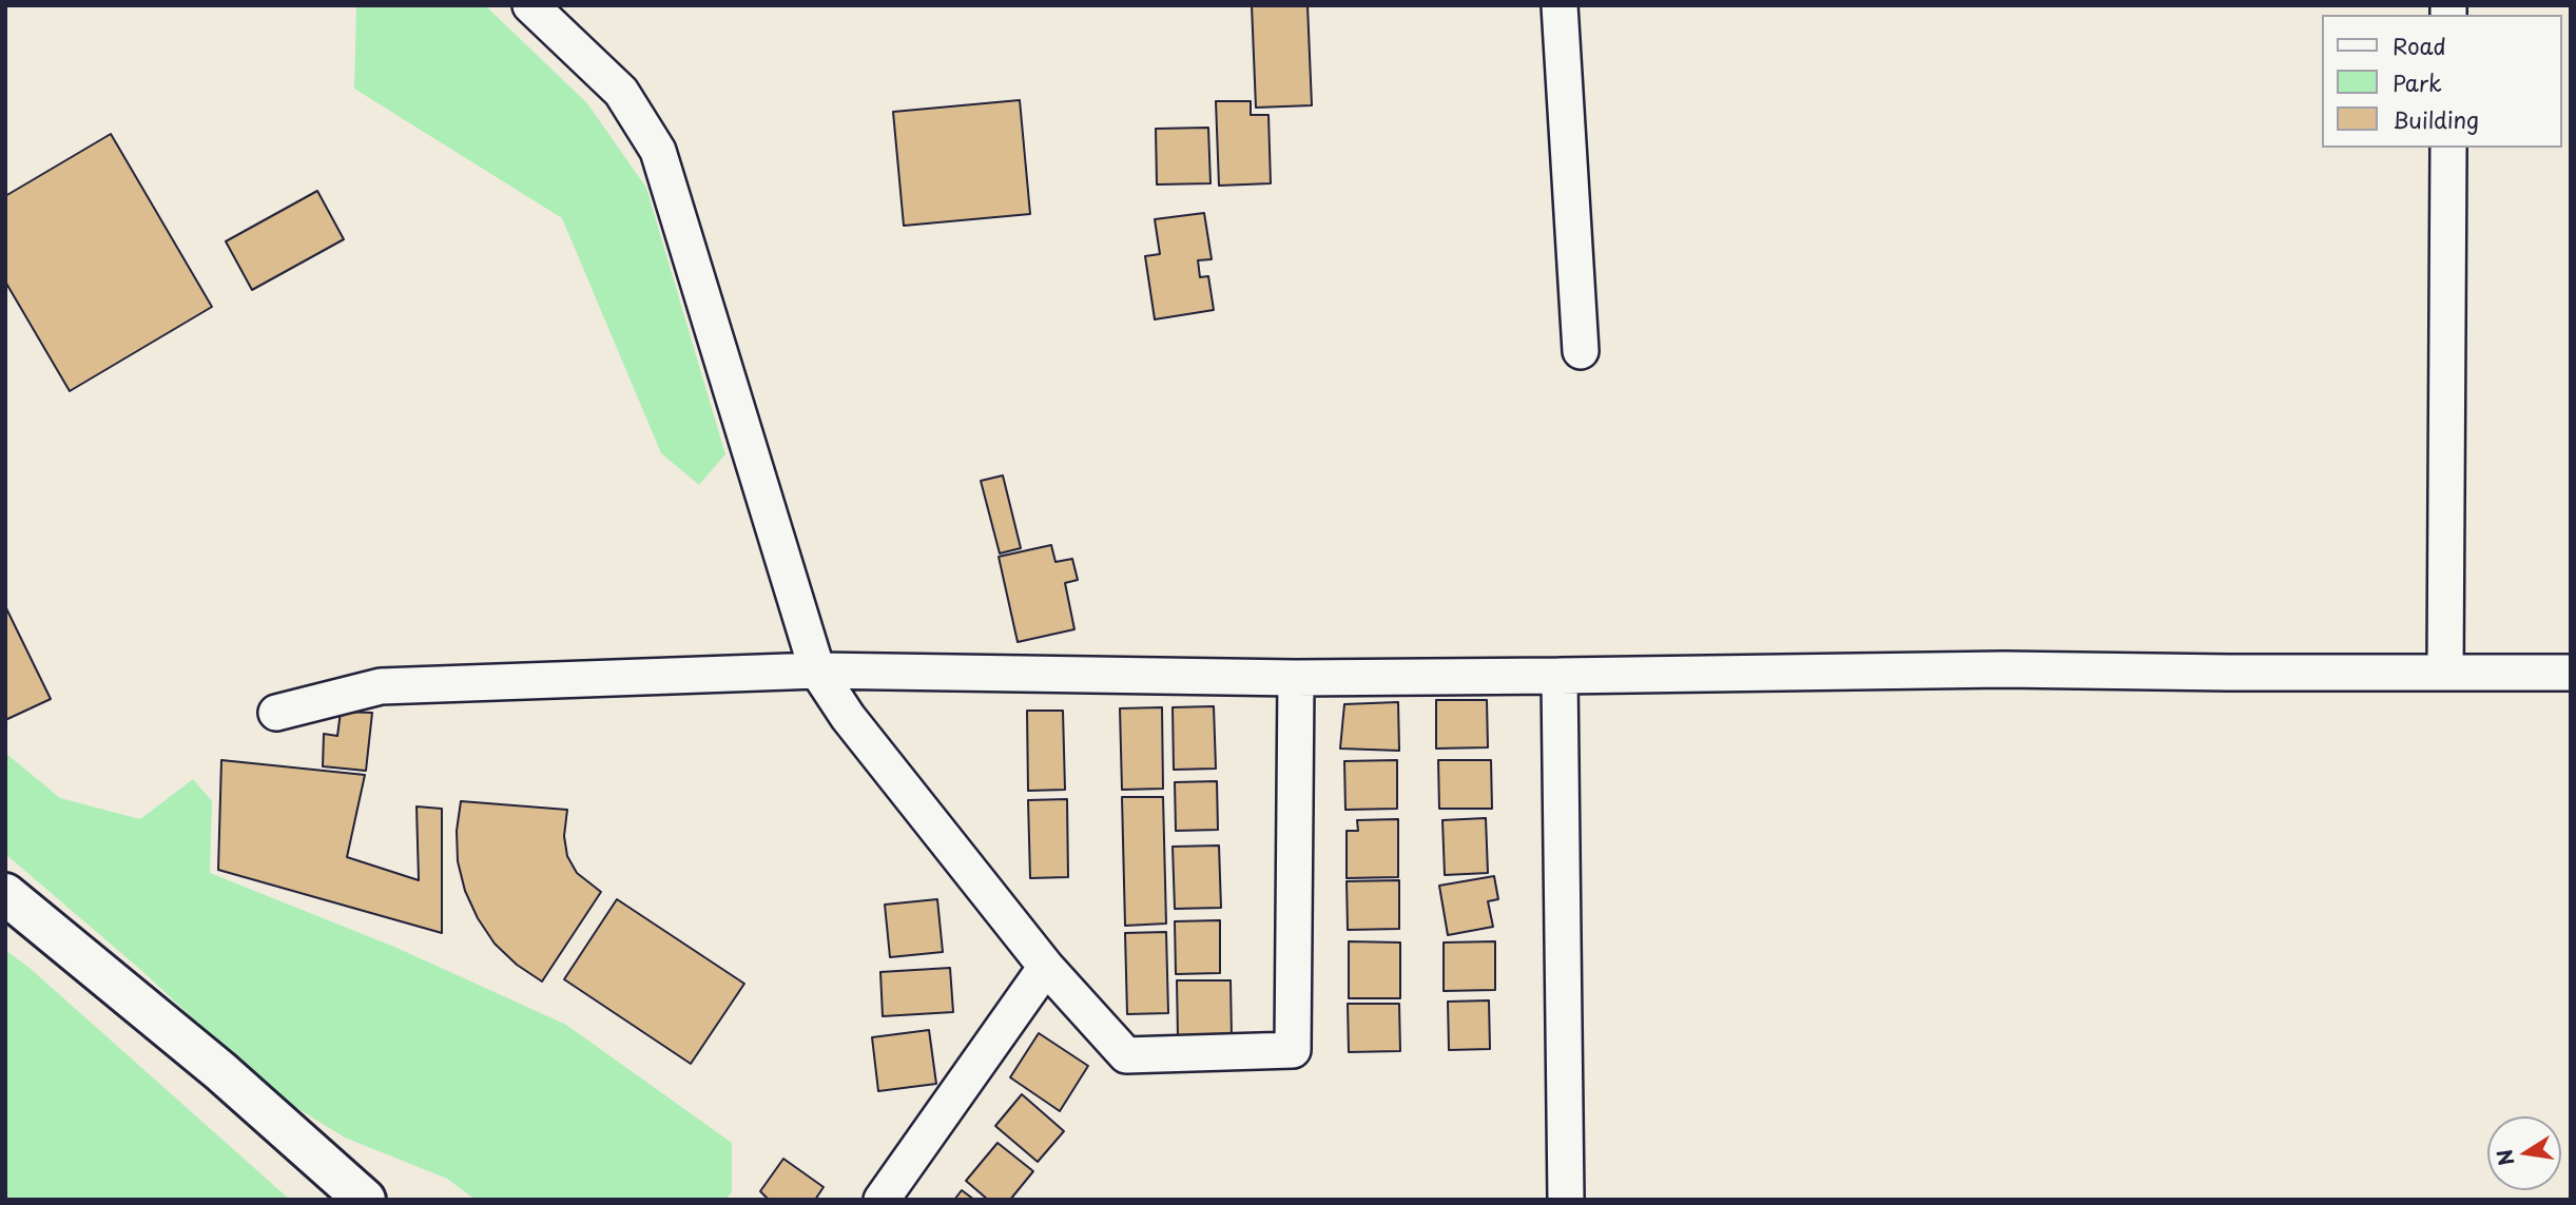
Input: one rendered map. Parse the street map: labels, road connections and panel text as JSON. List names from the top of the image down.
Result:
{
  "legend": ["Road", "Park", "Building"],
  "north": "left"
}
